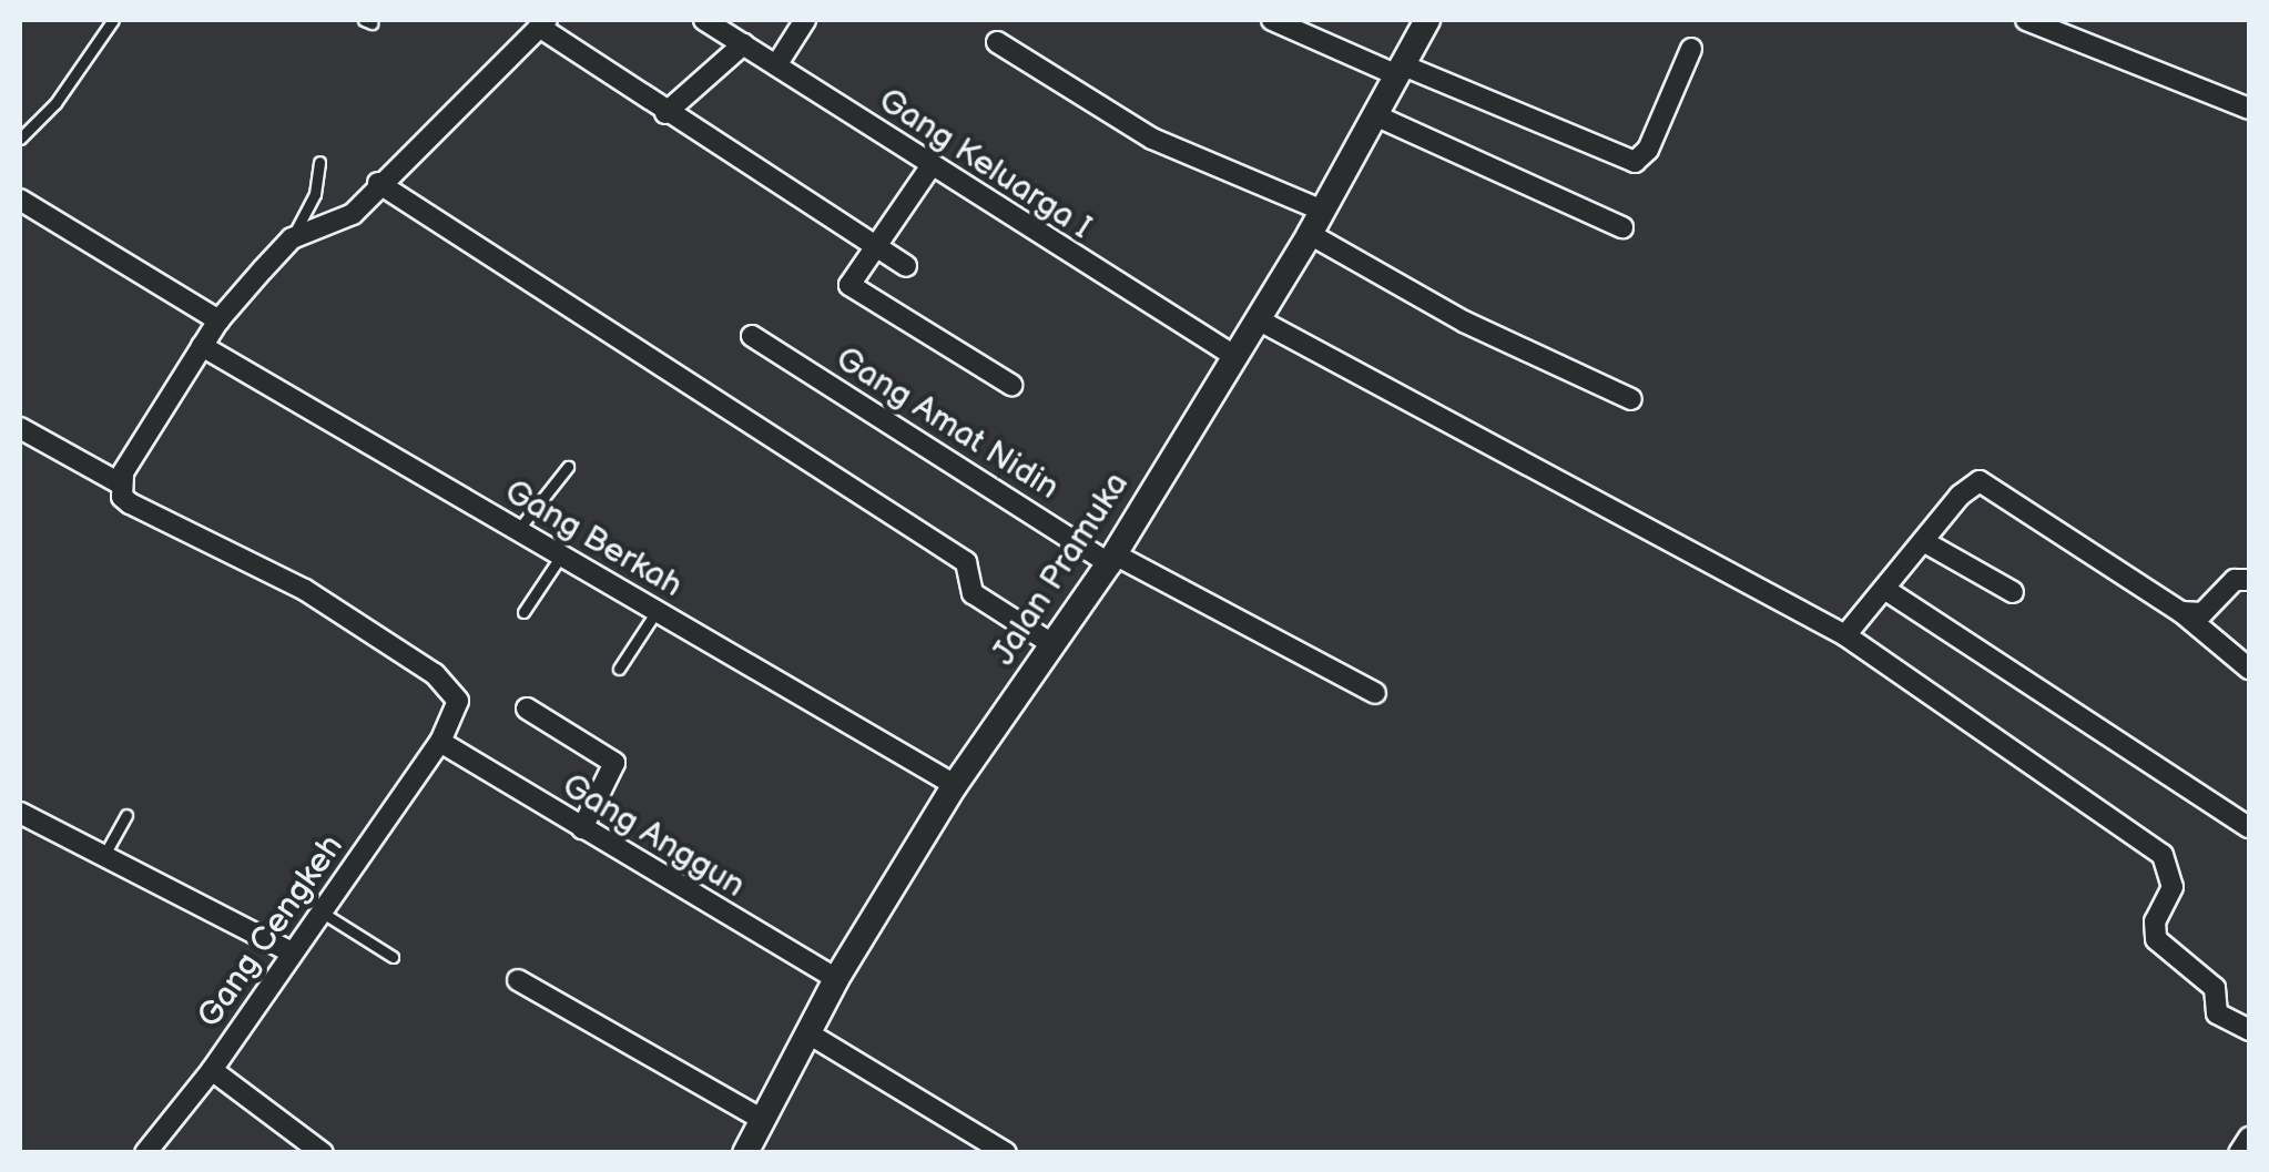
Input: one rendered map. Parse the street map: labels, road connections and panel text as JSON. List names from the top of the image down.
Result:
{
  "streets": {
    "street": [
      "Gang Keluarga I",
      "Gang Amat Nidin",
      "Gang Berkah",
      "Jalan Pramuka",
      "Gang Anggun",
      "Gang Cengkeh"
    ]
  },
  "crossings": [
    ["Gang Keluarga I", "Jalan Pramuka"],
    ["Gang Amat Nidin", "Jalan Pramuka"],
    ["Gang Berkah", "Jalan Pramuka"],
    ["Jalan Pramuka", "Gang Anggun"],
    ["Gang Anggun", "Gang Cengkeh"]
  ]
}
